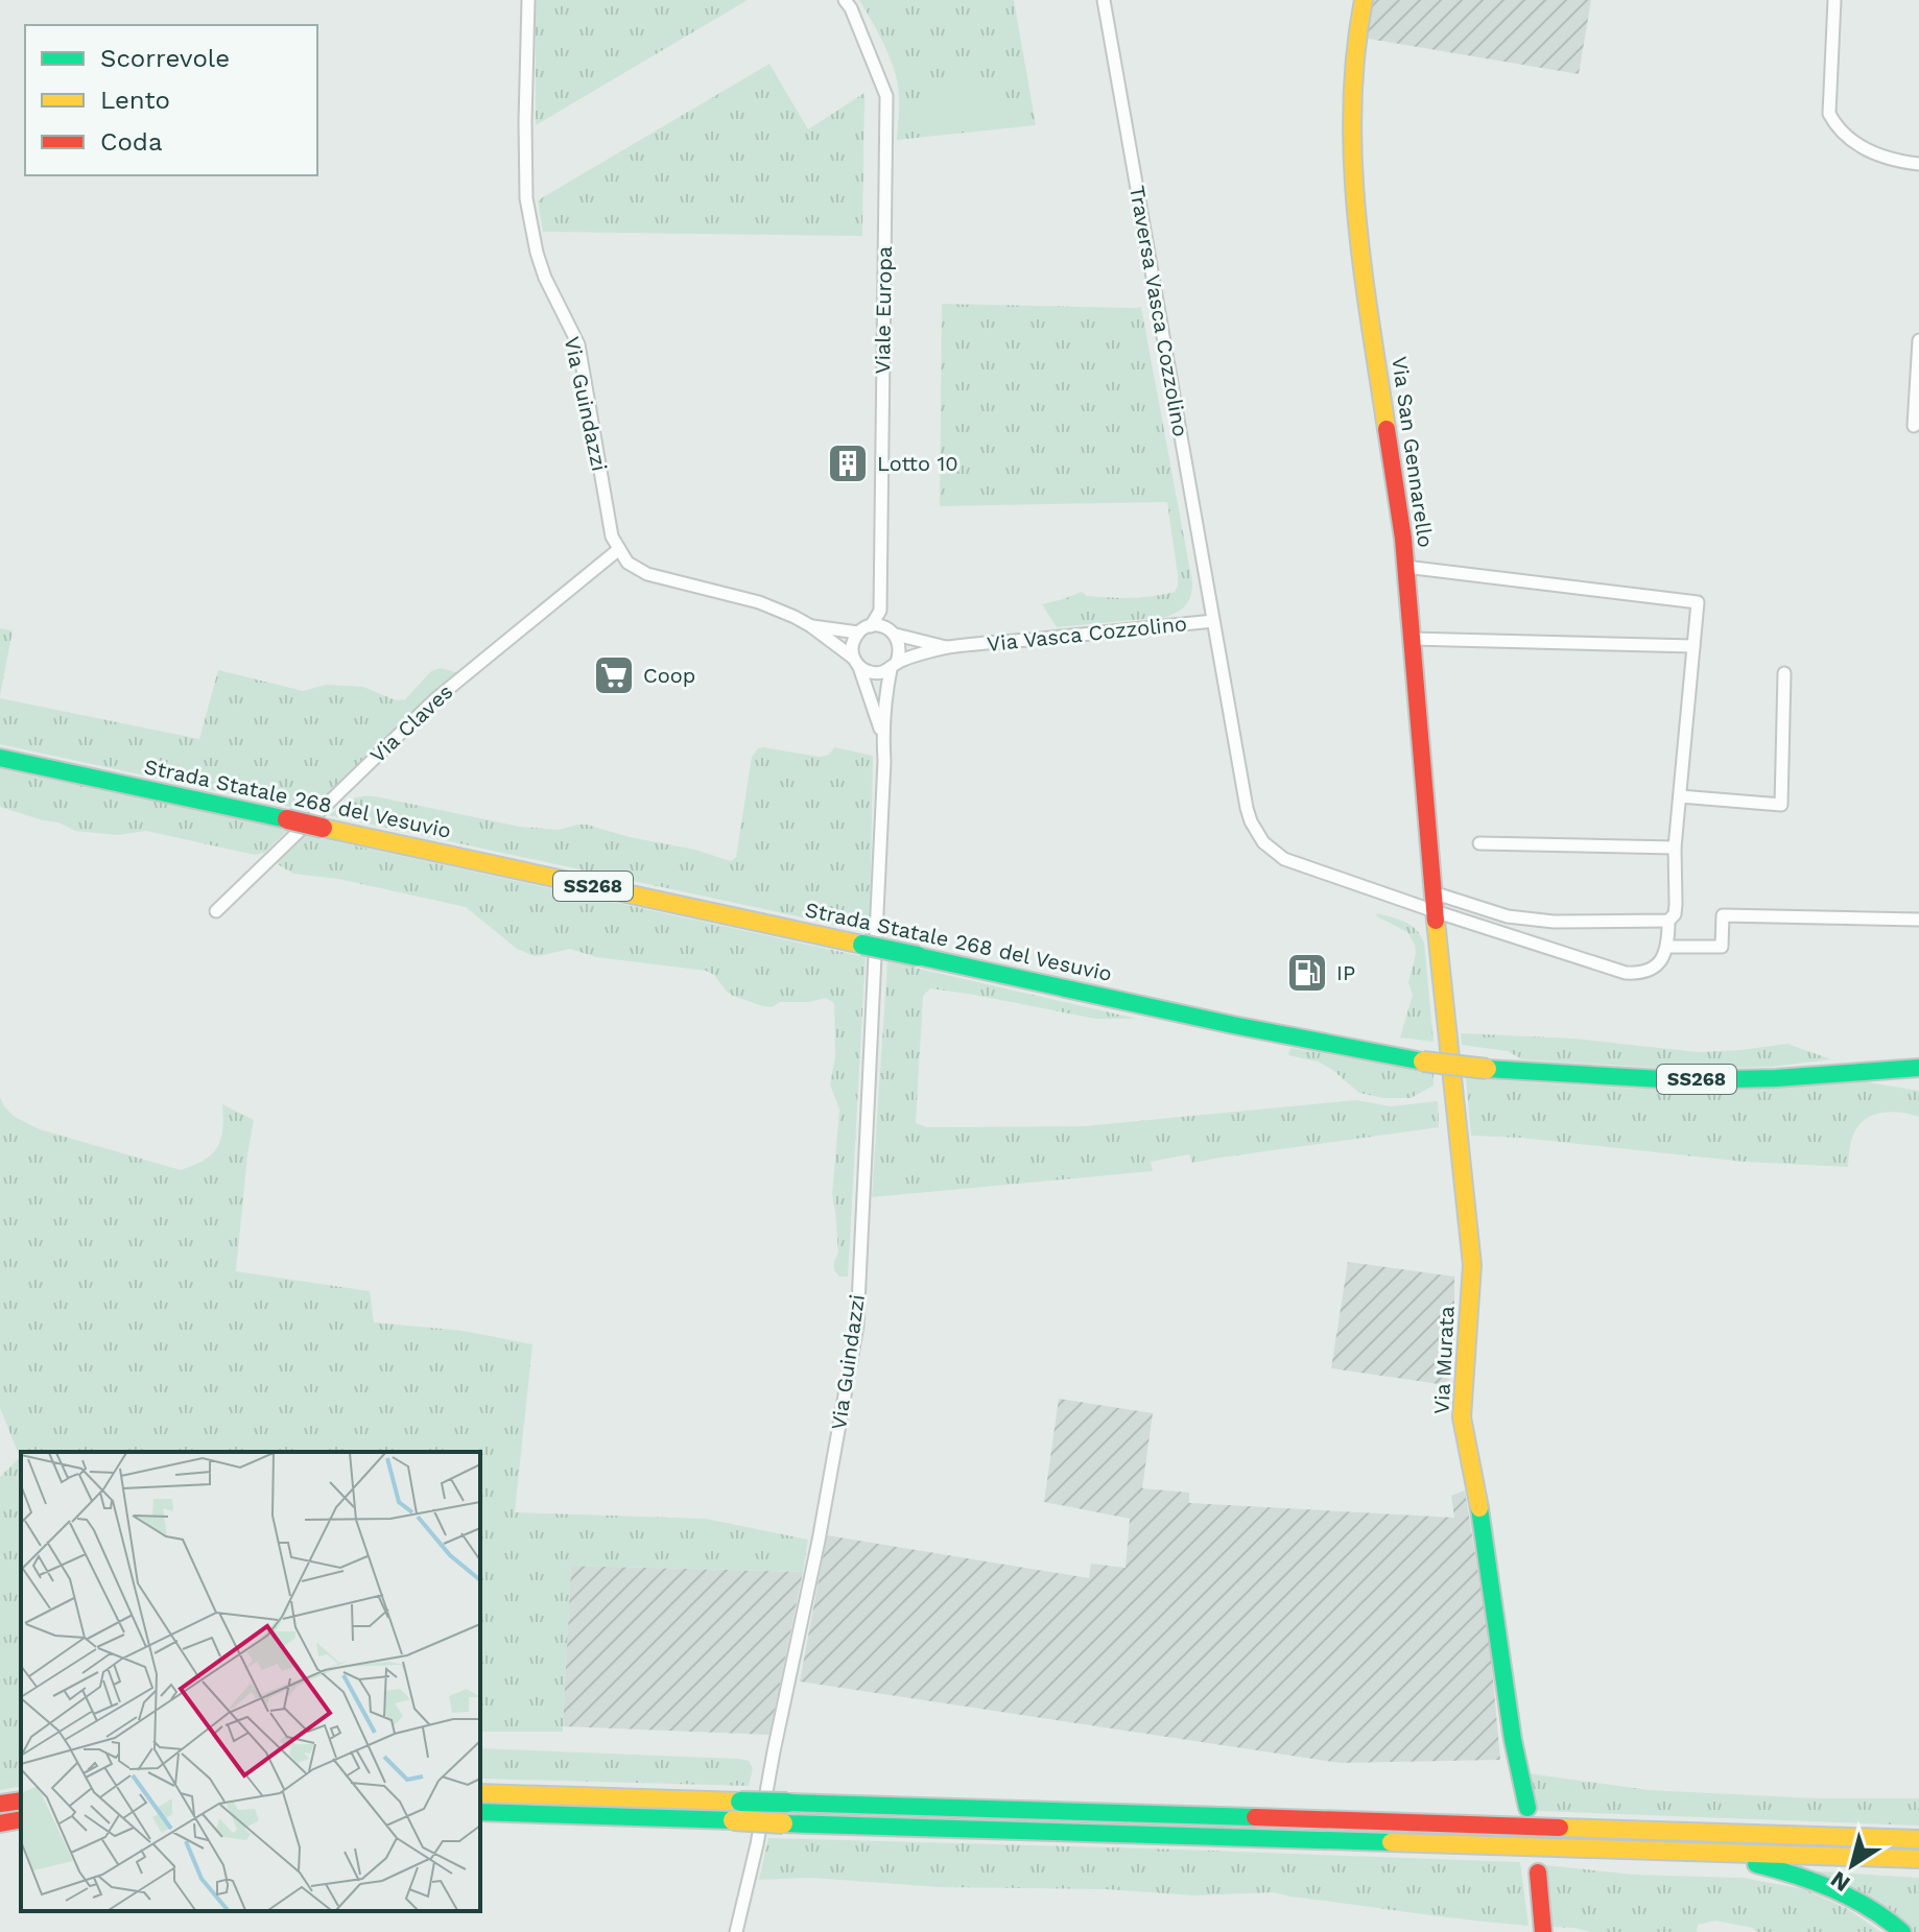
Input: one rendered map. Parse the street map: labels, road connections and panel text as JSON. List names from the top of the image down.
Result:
{
  "streets": {
    "main road": [
      "Via San Gennarello",
      "Strada Statale 268 del Vesuvio",
      "SS268",
      "Via Murata"
    ],
    "street": [
      "Viale Europa",
      "Traversa Vasca Cozzolino",
      "Via Guindazzi",
      "Via Vasca Cozzolino",
      "Via Claves"
    ]
  },
  "crossings": [
    ["Traversa Vasca Cozzolino", "Via Vasca Cozzolino"],
    ["Via Guindazzi", "Via Vasca Cozzolino"],
    ["Via Guindazzi", "Via Claves"],
    ["Via San Gennarello", "Via Vasca Cozzolino"],
    ["Via San Gennarello", "Via Murata"],
    ["Via Vasca Cozzolino", "Via Murata"]
  ],
  "places": {
    "building": ["Lotto 10"],
    "supermarket": ["Coop"],
    "fuel station": ["IP"]
  },
  "legend": ["Scorrevole", "Lento", "Coda"],
  "north": "bottom left"
}
